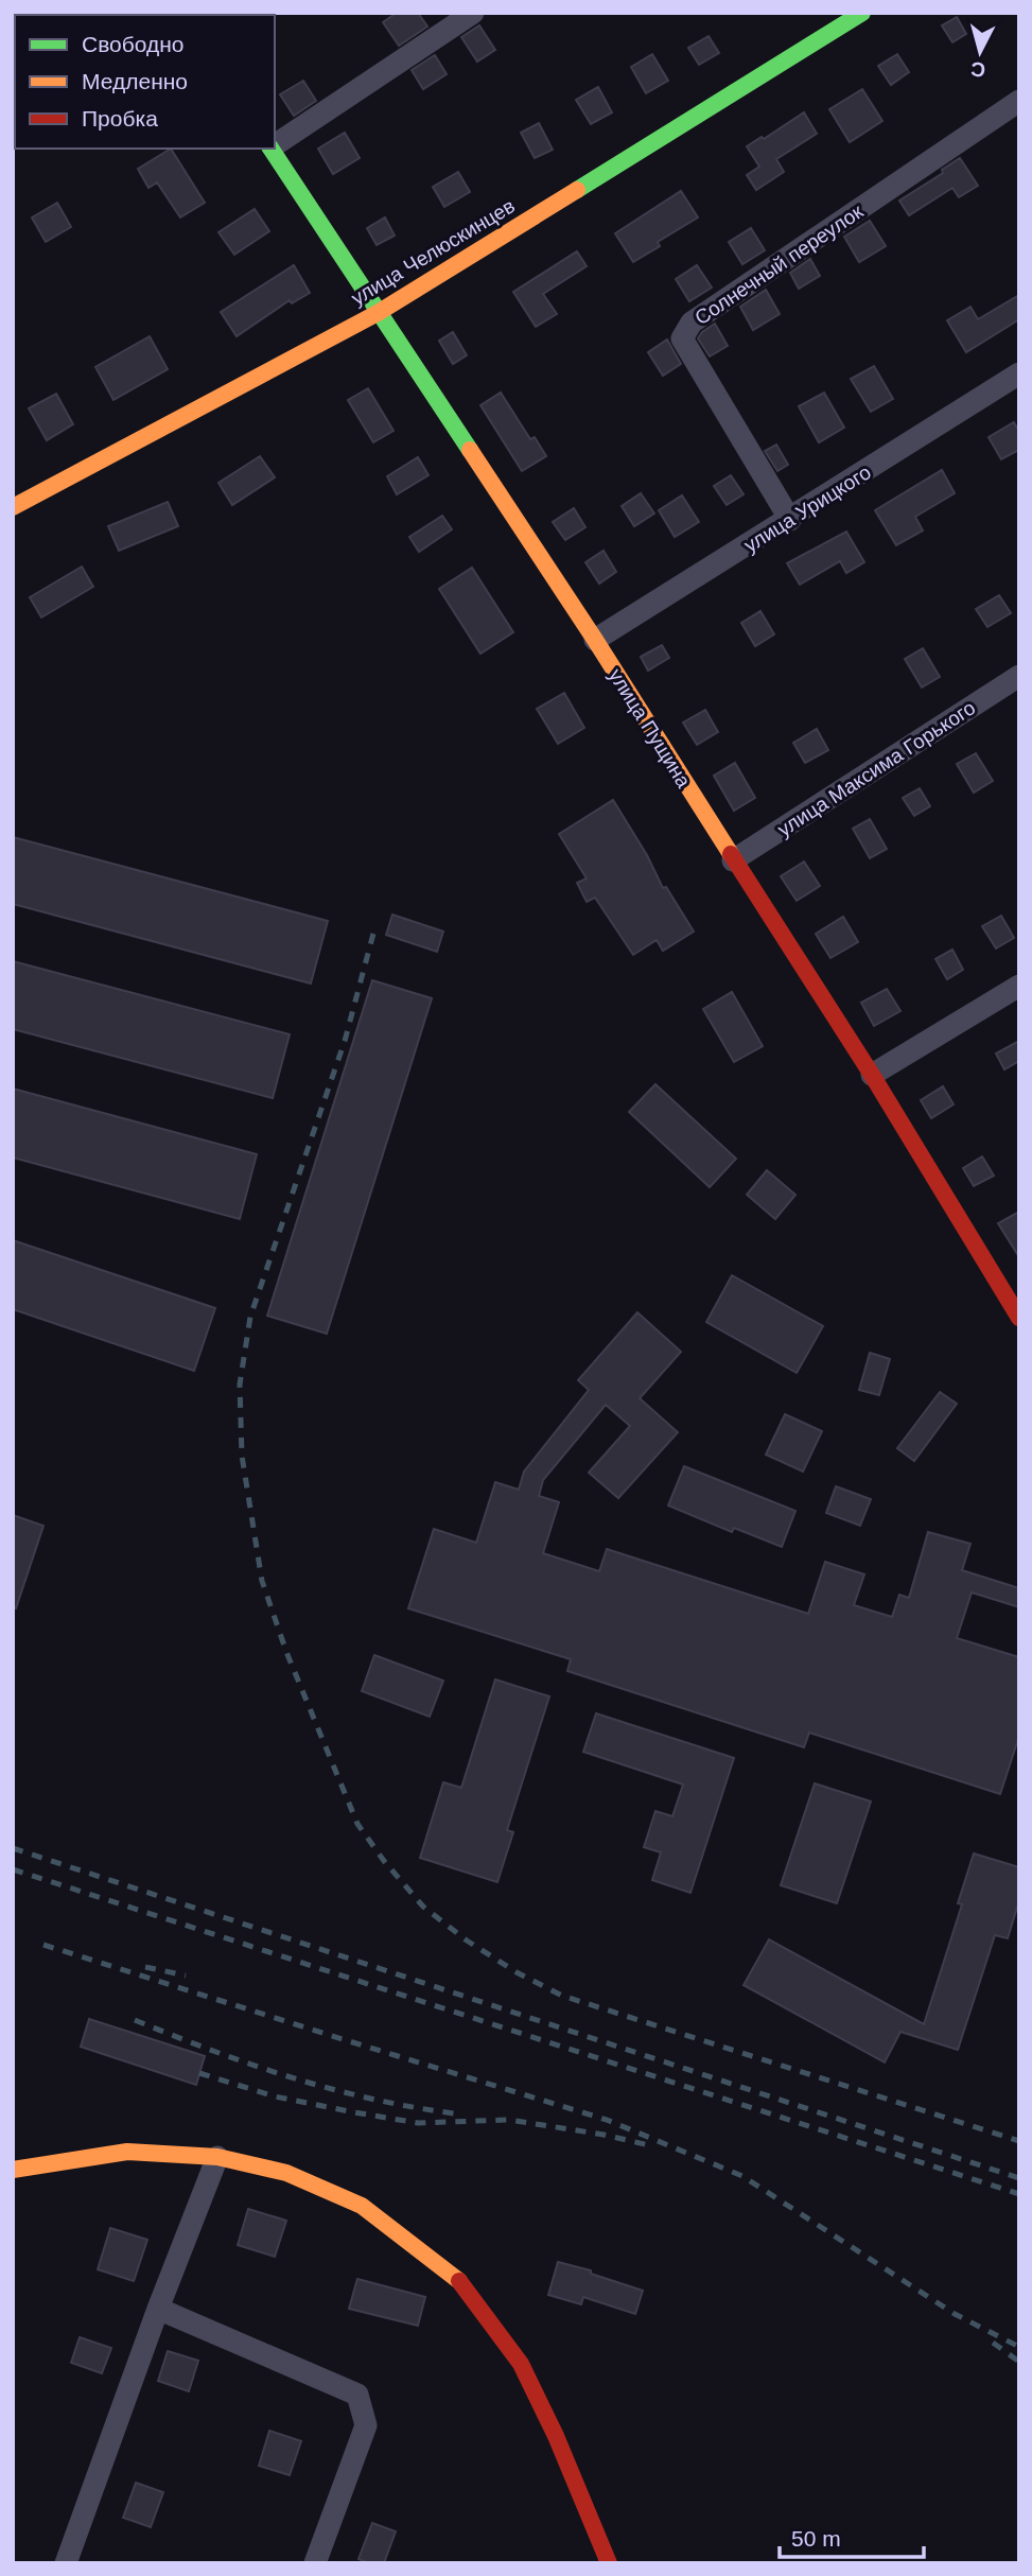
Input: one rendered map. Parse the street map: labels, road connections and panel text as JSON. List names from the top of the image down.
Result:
{
  "streets": {
    "street": [
      "улица Челюскинцев",
      "Солнечный переулок",
      "улица Урицкого",
      "улица Пущина",
      "улица Максима Горького"
    ]
  },
  "crossings": [
    ["улица Челюскинцев", "улица Пущина"],
    ["Солнечный переулок", "улица Урицкого"],
    ["улица Урицкого", "улица Пущина"],
    ["улица Пущина", "улица Максима Горького"]
  ],
  "legend": ["Свободно", "Медленно", "Пробка"],
  "scale_bar": "50 m",
  "north": "bottom"
}
